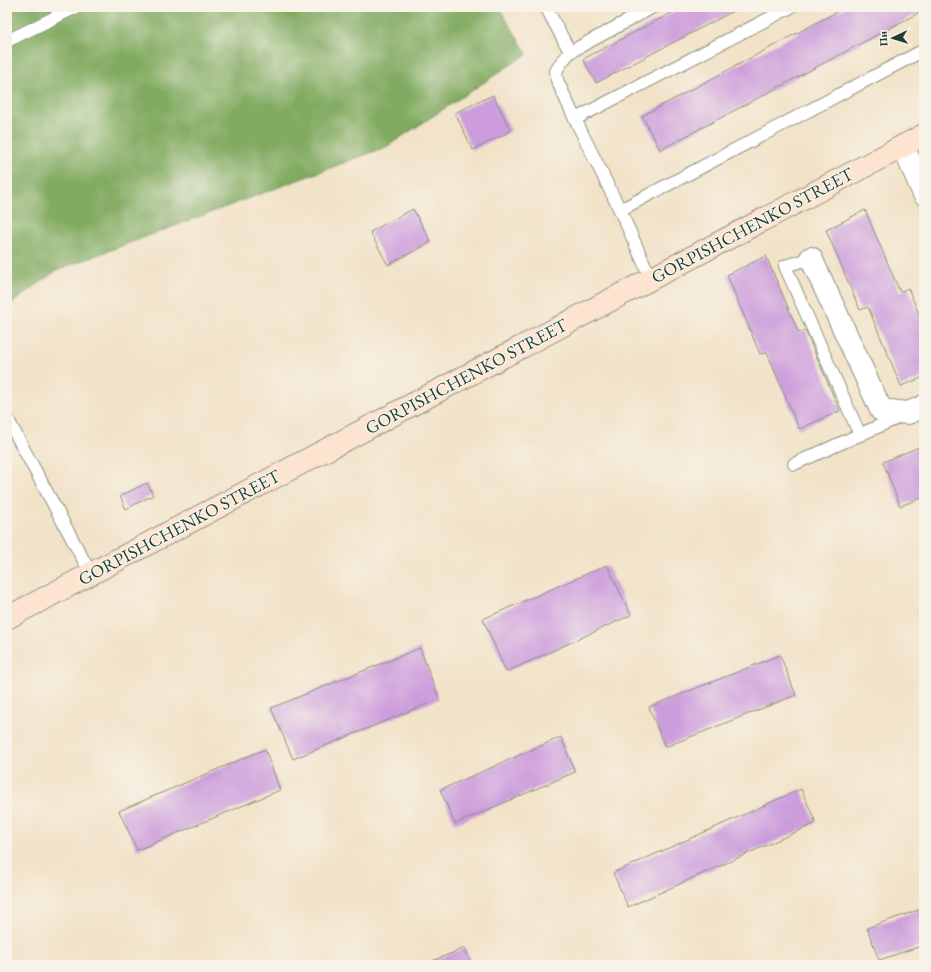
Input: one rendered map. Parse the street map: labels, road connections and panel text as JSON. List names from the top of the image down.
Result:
{
  "streets": {
    "main road": ["GORPISHCHENKO STREET"]
  },
  "north": "left"
}
